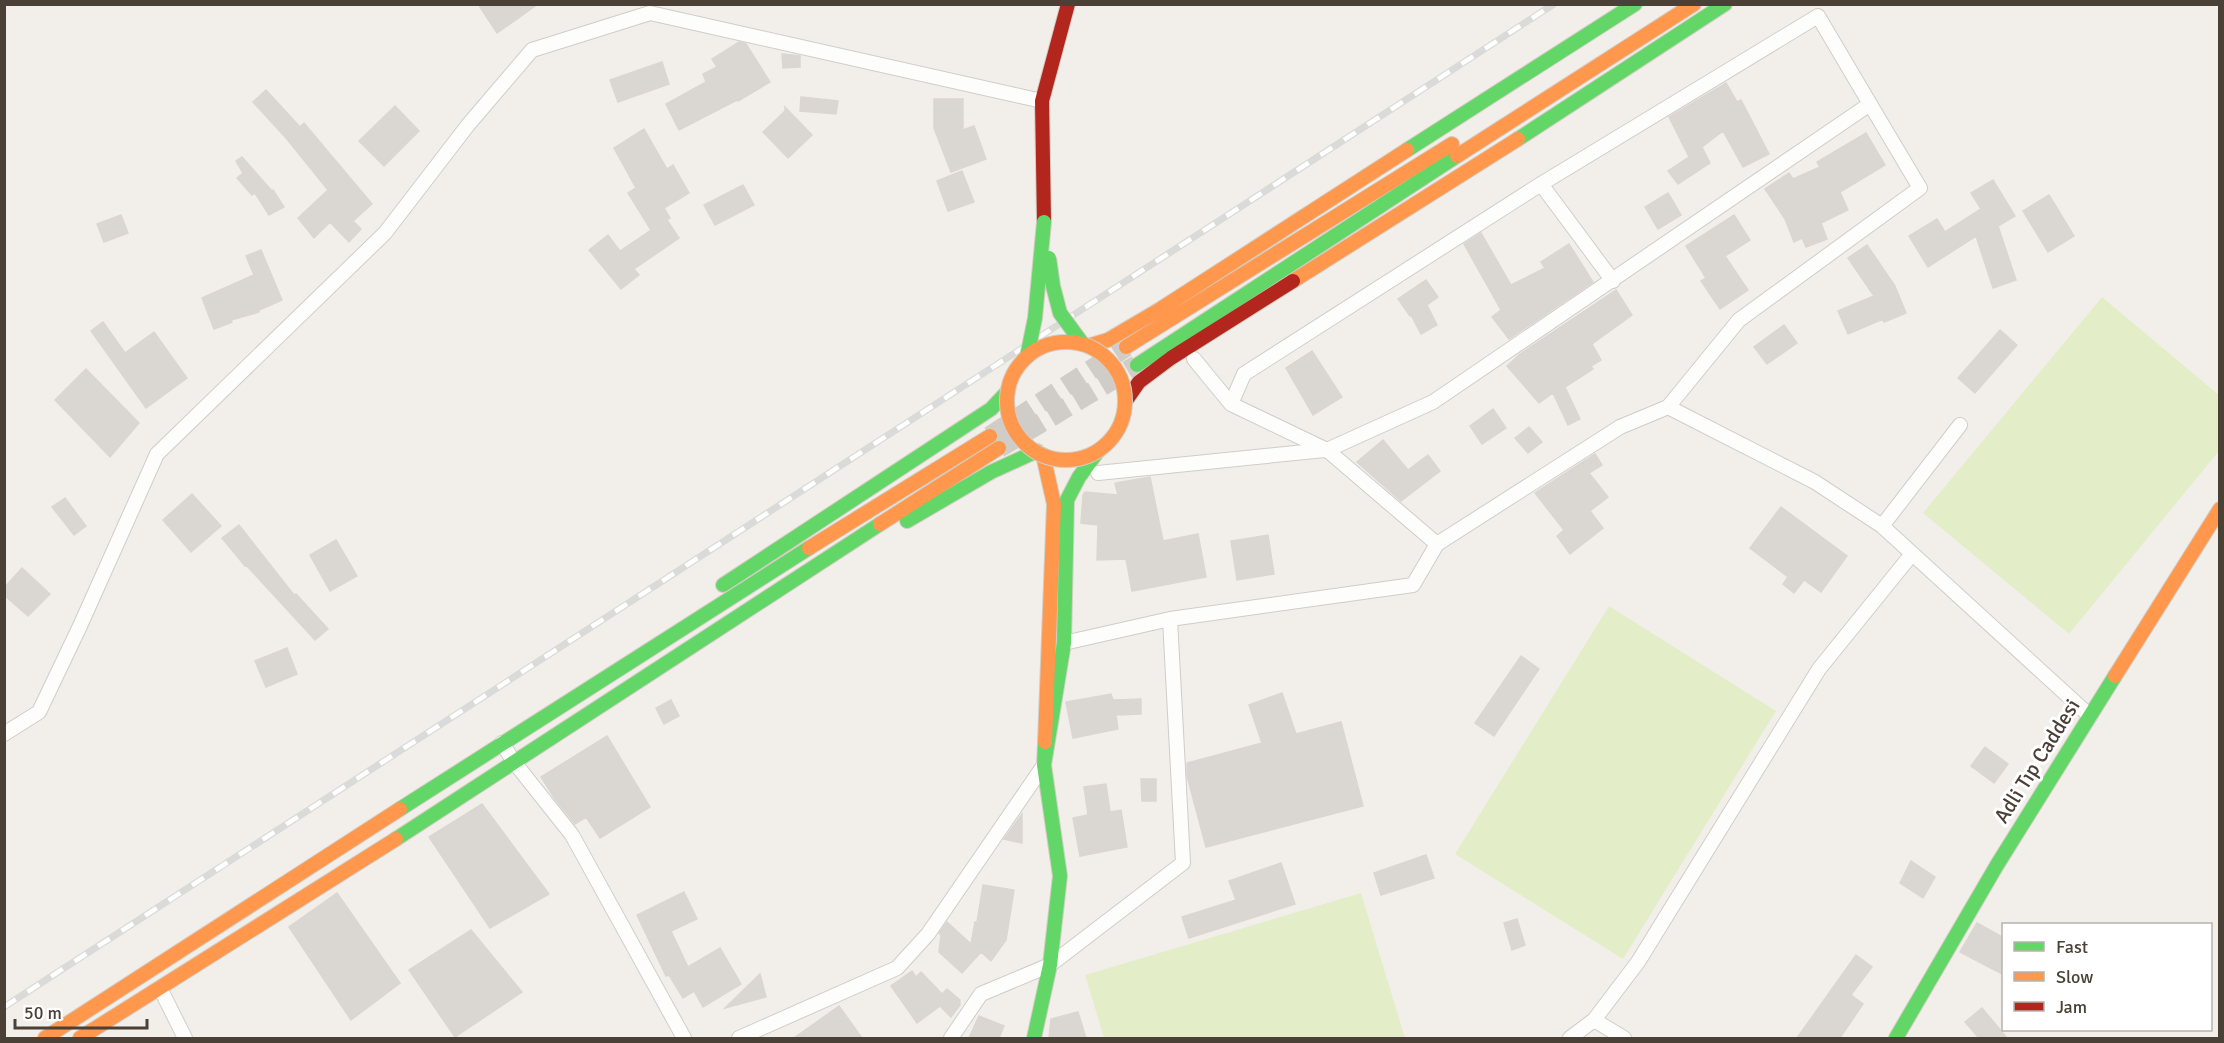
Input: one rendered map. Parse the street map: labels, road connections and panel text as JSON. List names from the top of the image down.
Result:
{
  "streets": {
    "main road": ["Adli Tıp Caddesi"]
  },
  "legend": ["Fast", "Slow", "Jam"],
  "scale_bar": "50 m"
}
